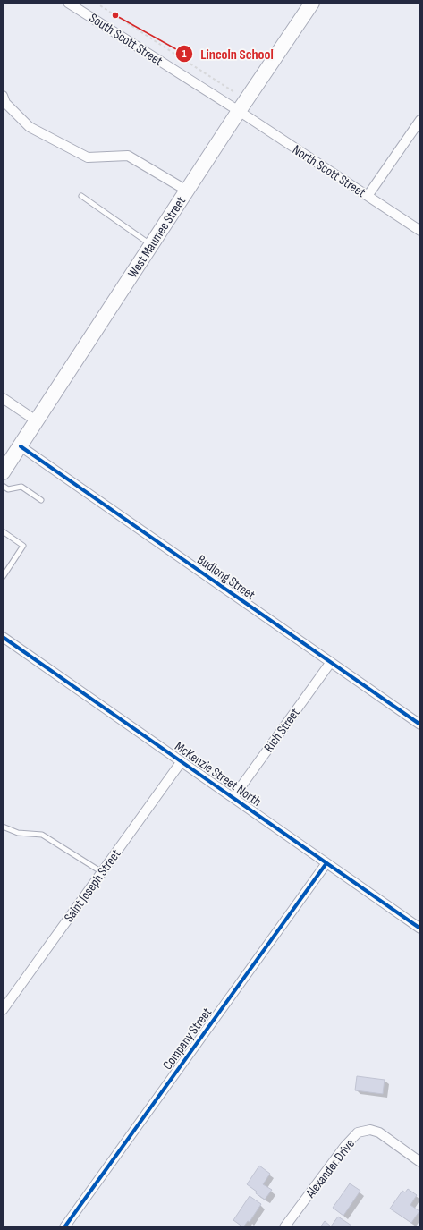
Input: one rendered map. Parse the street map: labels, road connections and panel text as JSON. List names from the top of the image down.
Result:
{
  "streets": {
    "main road": ["West Maumee Street"],
    "street": [
      "South Scott Street",
      "North Scott Street",
      "Budlong Street",
      "Rich Street",
      "McKenzie Street North",
      "Saint Joseph Street",
      "Company Street",
      "Alexander Drive"
    ]
  },
  "crossings": [
    ["South Scott Street", "North Scott Street"],
    ["South Scott Street", "West Maumee Street"],
    ["North Scott Street", "West Maumee Street"],
    ["West Maumee Street", "Budlong Street"],
    ["Budlong Street", "Rich Street"],
    ["Rich Street", "McKenzie Street North"],
    ["McKenzie Street North", "Saint Joseph Street"],
    ["McKenzie Street North", "Company Street"]
  ],
  "places": ["Lincoln School"]
}
